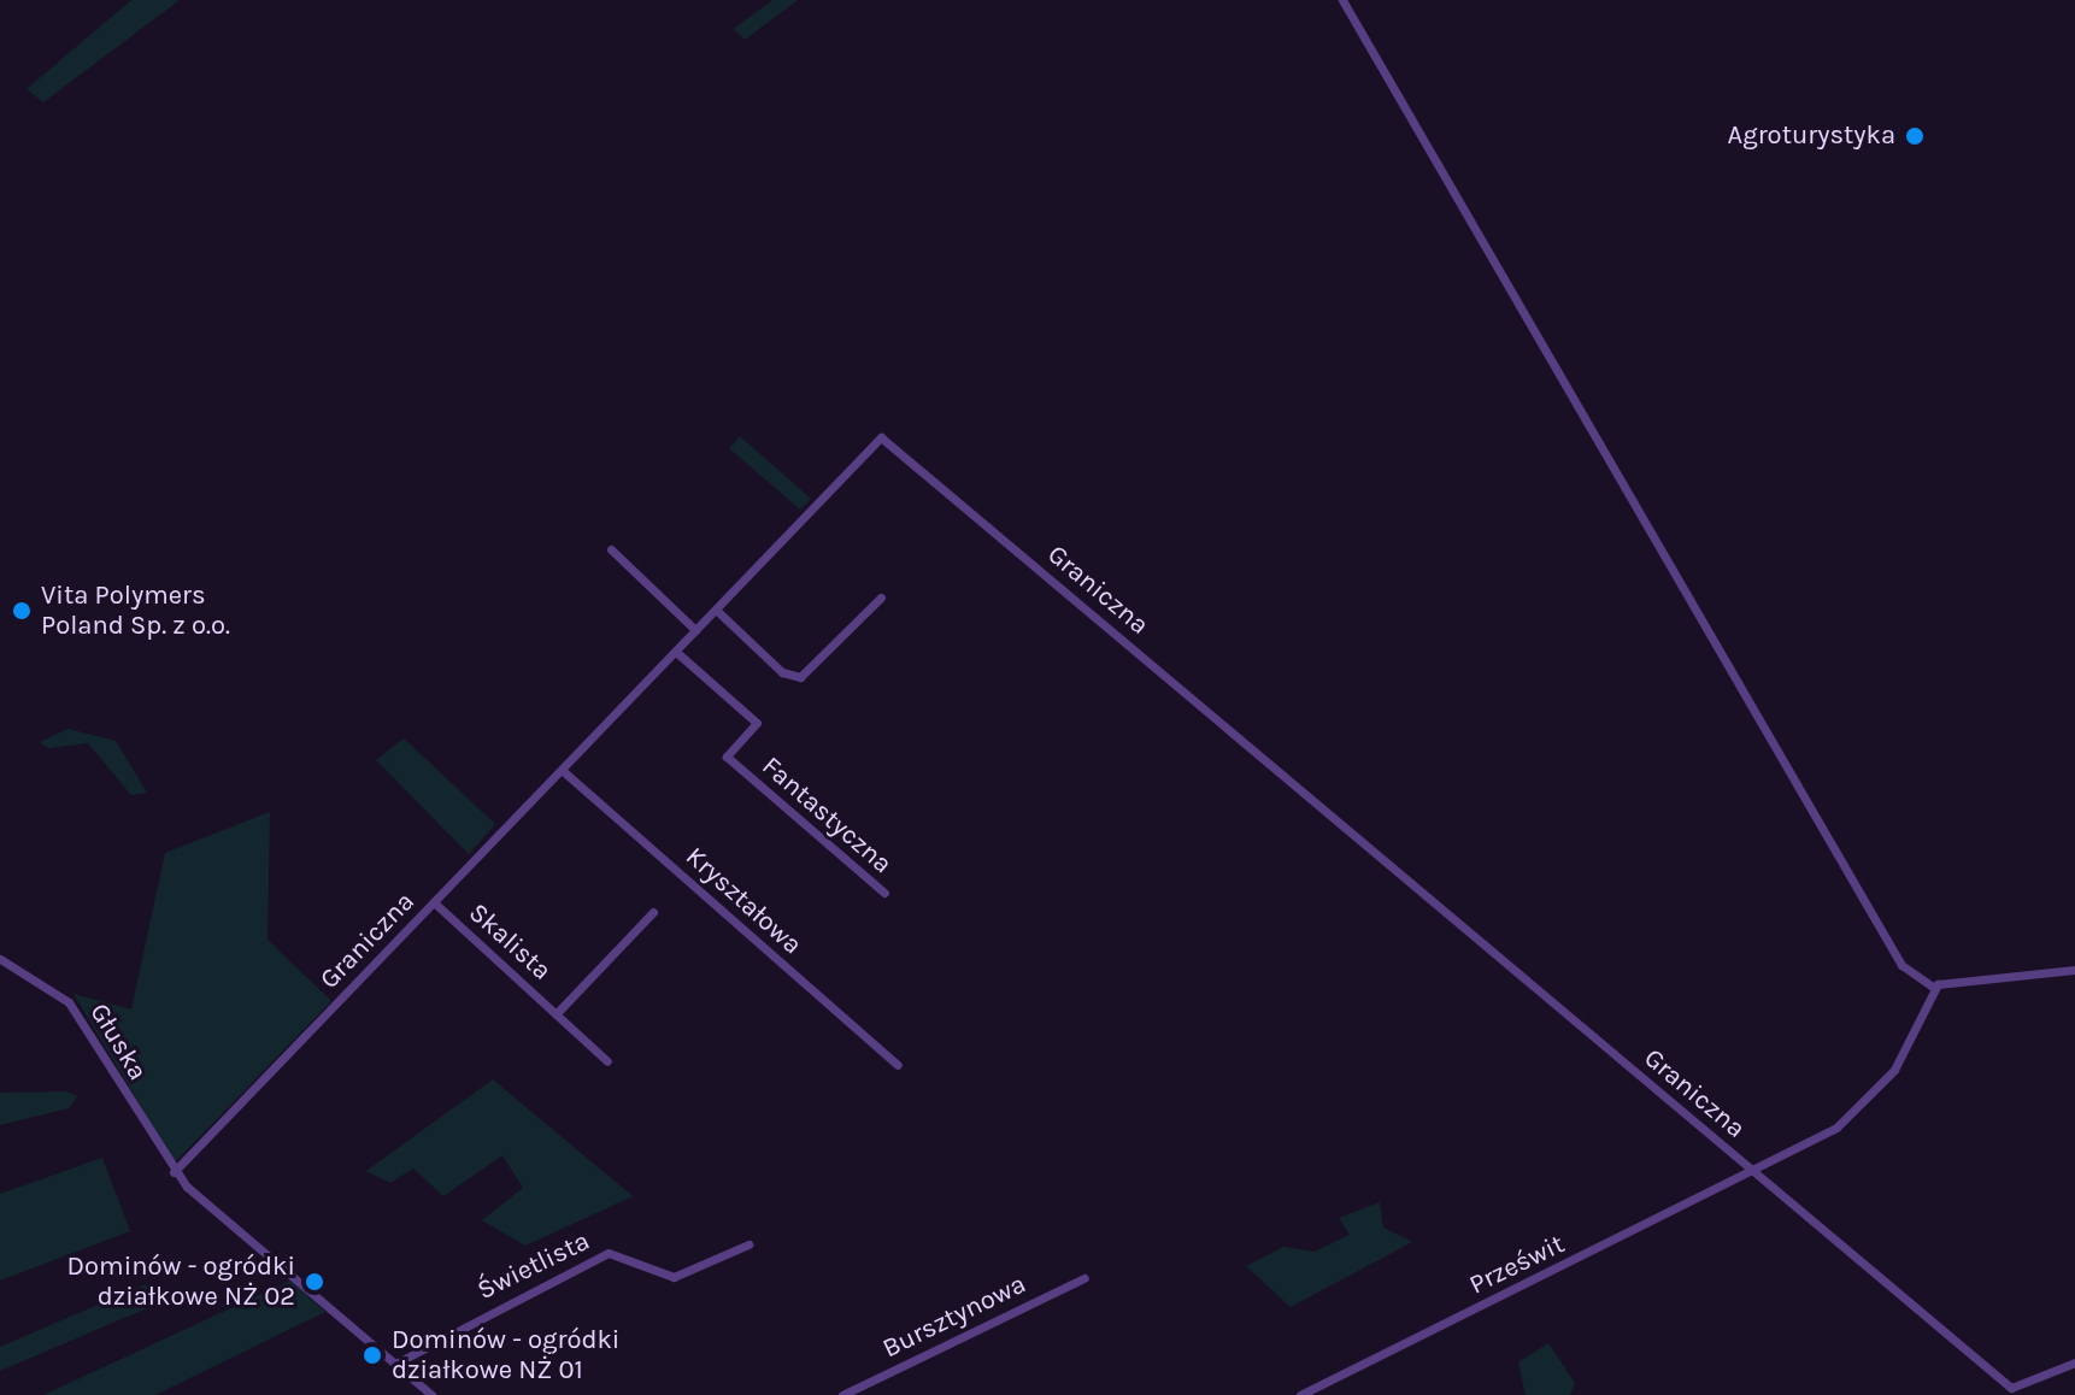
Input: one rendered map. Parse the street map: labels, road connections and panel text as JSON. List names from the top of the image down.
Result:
{
  "streets": {
    "street": [
      "Graniczna",
      "Fantastyczna",
      "Kryształowa",
      "Skalista",
      "Głuska",
      "Prześwit",
      "Świetlista",
      "Bursztynowa"
    ]
  },
  "crossings": [
    ["Graniczna", "Fantastyczna"],
    ["Graniczna", "Kryształowa"],
    ["Graniczna", "Skalista"],
    ["Graniczna", "Głuska"],
    ["Graniczna", "Prześwit"],
    ["Głuska", "Świetlista"]
  ],
  "places": [
    "Agroturystyka",
    "Vita Polymers Poland Sp. z o.o.",
    "Dominów - ogródki działkowe NŻ 02",
    "Dominów - ogródki działkowe NŻ 01"
  ]
}
